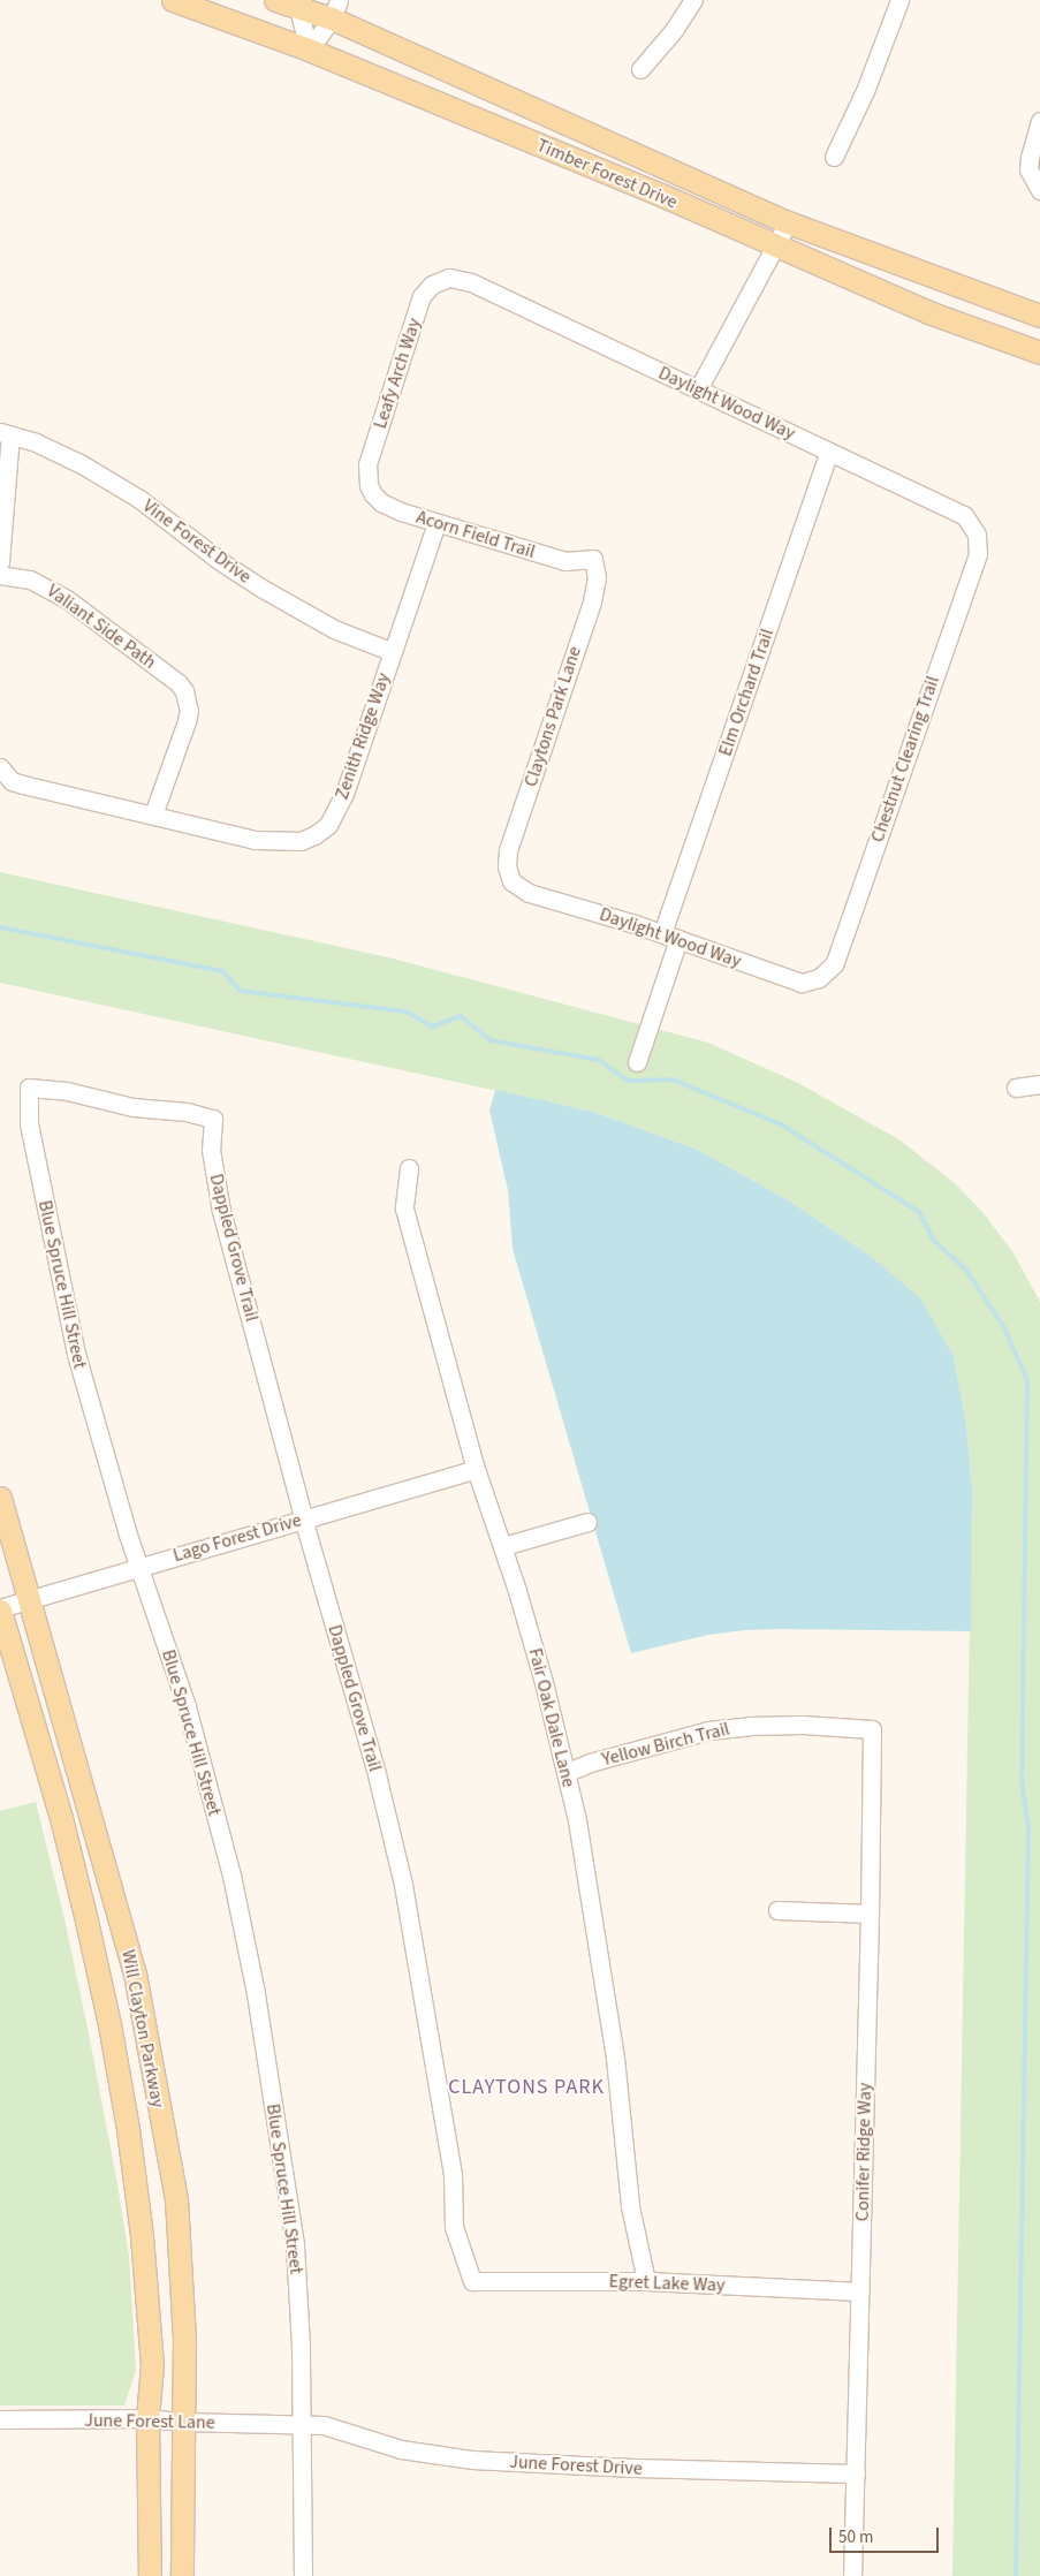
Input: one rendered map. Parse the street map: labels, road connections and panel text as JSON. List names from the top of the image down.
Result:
{
  "streets": {
    "main road": ["Timber Forest Drive", "Will Clayton Parkway"],
    "street": [
      "Leafy Arch Way",
      "Daylight Wood Way",
      "Acorn Field Trail",
      "Vine Forest Drive",
      "Valiant Side Path",
      "Elm Orchard Trail",
      "Claytons Park Lane",
      "Zenith Ridge Way",
      "Chestnut Clearing Trail",
      "Dappled Grove Trail",
      "Blue Spruce Hill Street",
      "Lago Forest Drive",
      "Fair Oak Dale Lane",
      "Yellow Birch Trail",
      "Conifer Ridge Way",
      "Egret Lake Way",
      "June Forest Lane",
      "June Forest Drive"
    ]
  },
  "crossings": [
    ["Leafy Arch Way", "Daylight Wood Way"],
    ["Leafy Arch Way", "Acorn Field Trail"],
    ["Daylight Wood Way", "Elm Orchard Trail"],
    ["Daylight Wood Way", "Claytons Park Lane"],
    ["Daylight Wood Way", "Chestnut Clearing Trail"],
    ["Acorn Field Trail", "Claytons Park Lane"],
    ["Acorn Field Trail", "Zenith Ridge Way"],
    ["Vine Forest Drive", "Zenith Ridge Way"],
    ["Valiant Side Path", "Zenith Ridge Way"],
    ["Dappled Grove Trail", "Blue Spruce Hill Street"],
    ["Dappled Grove Trail", "Lago Forest Drive"],
    ["Dappled Grove Trail", "Egret Lake Way"],
    ["Blue Spruce Hill Street", "Lago Forest Drive"],
    ["Blue Spruce Hill Street", "June Forest Lane"],
    ["Blue Spruce Hill Street", "June Forest Drive"],
    ["Lago Forest Drive", "Fair Oak Dale Lane"],
    ["Lago Forest Drive", "Will Clayton Parkway"],
    ["Fair Oak Dale Lane", "Yellow Birch Trail"],
    ["Fair Oak Dale Lane", "Egret Lake Way"],
    ["Yellow Birch Trail", "Conifer Ridge Way"],
    ["Will Clayton Parkway", "June Forest Lane"],
    ["Conifer Ridge Way", "Egret Lake Way"],
    ["Conifer Ridge Way", "June Forest Drive"],
    ["June Forest Lane", "June Forest Drive"]
  ],
  "districts": ["CLAYTONS PARK"],
  "scale_bar": "50 m"
}
